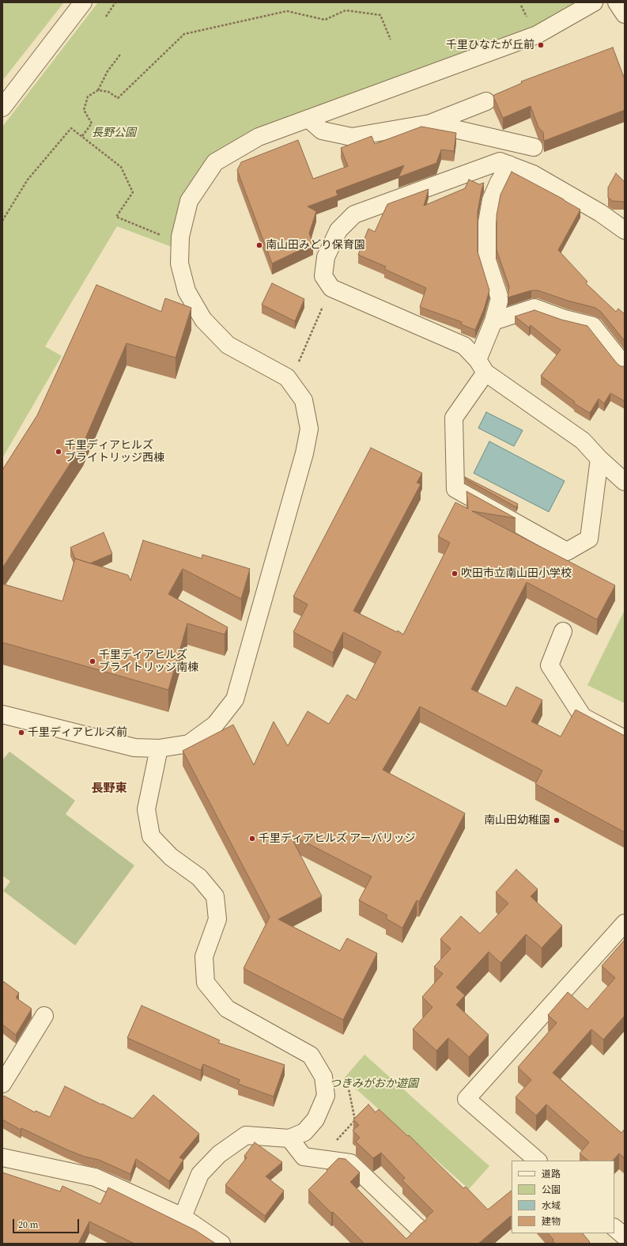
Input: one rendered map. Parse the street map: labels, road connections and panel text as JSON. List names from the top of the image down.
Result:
{
  "districts": ["長野東"],
  "parks": ["長野公園", "つきみがおか遊園"],
  "places": [
    "千里ひなたが丘前",
    "南山田みどり保育園",
    "千里ディアヒルズ ブライトリッジ西棟",
    "吹田市立南山田小学校",
    "千里ディアヒルズ ブライトリッジ南棟",
    "千里ディアヒルズ前",
    "南山田幼稚園",
    "千里ディアヒルズ アーバリッジ"
  ],
  "legend": [
    "道路",
    "公園",
    "水域",
    "建物"
  ],
  "scale_bar": "20 m"
}
